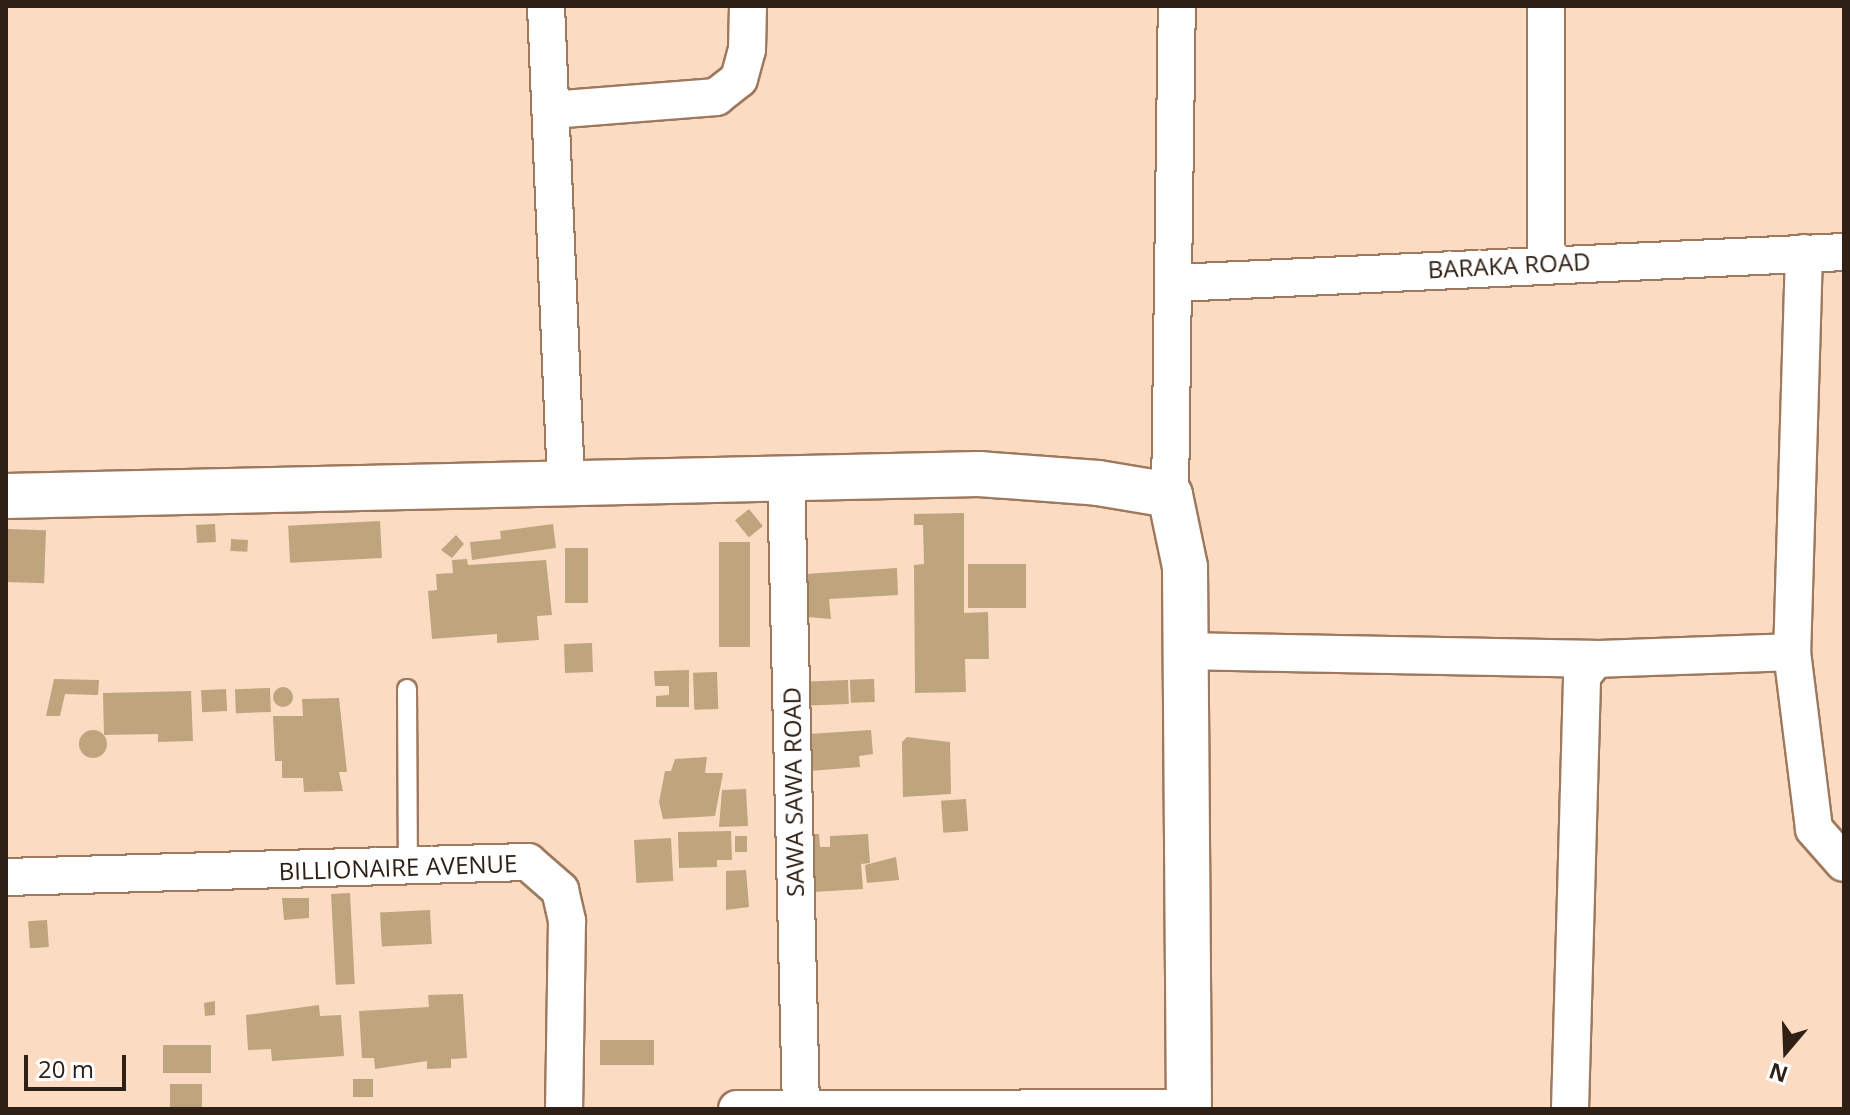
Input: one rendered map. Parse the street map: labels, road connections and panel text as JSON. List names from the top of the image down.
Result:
{
  "streets": {
    "street": ["BARAKA ROAD", "SAWA SAWA ROAD", "BILLIONAIRE AVENUE"]
  },
  "scale_bar": "20 m",
  "north": "bottom"
}
